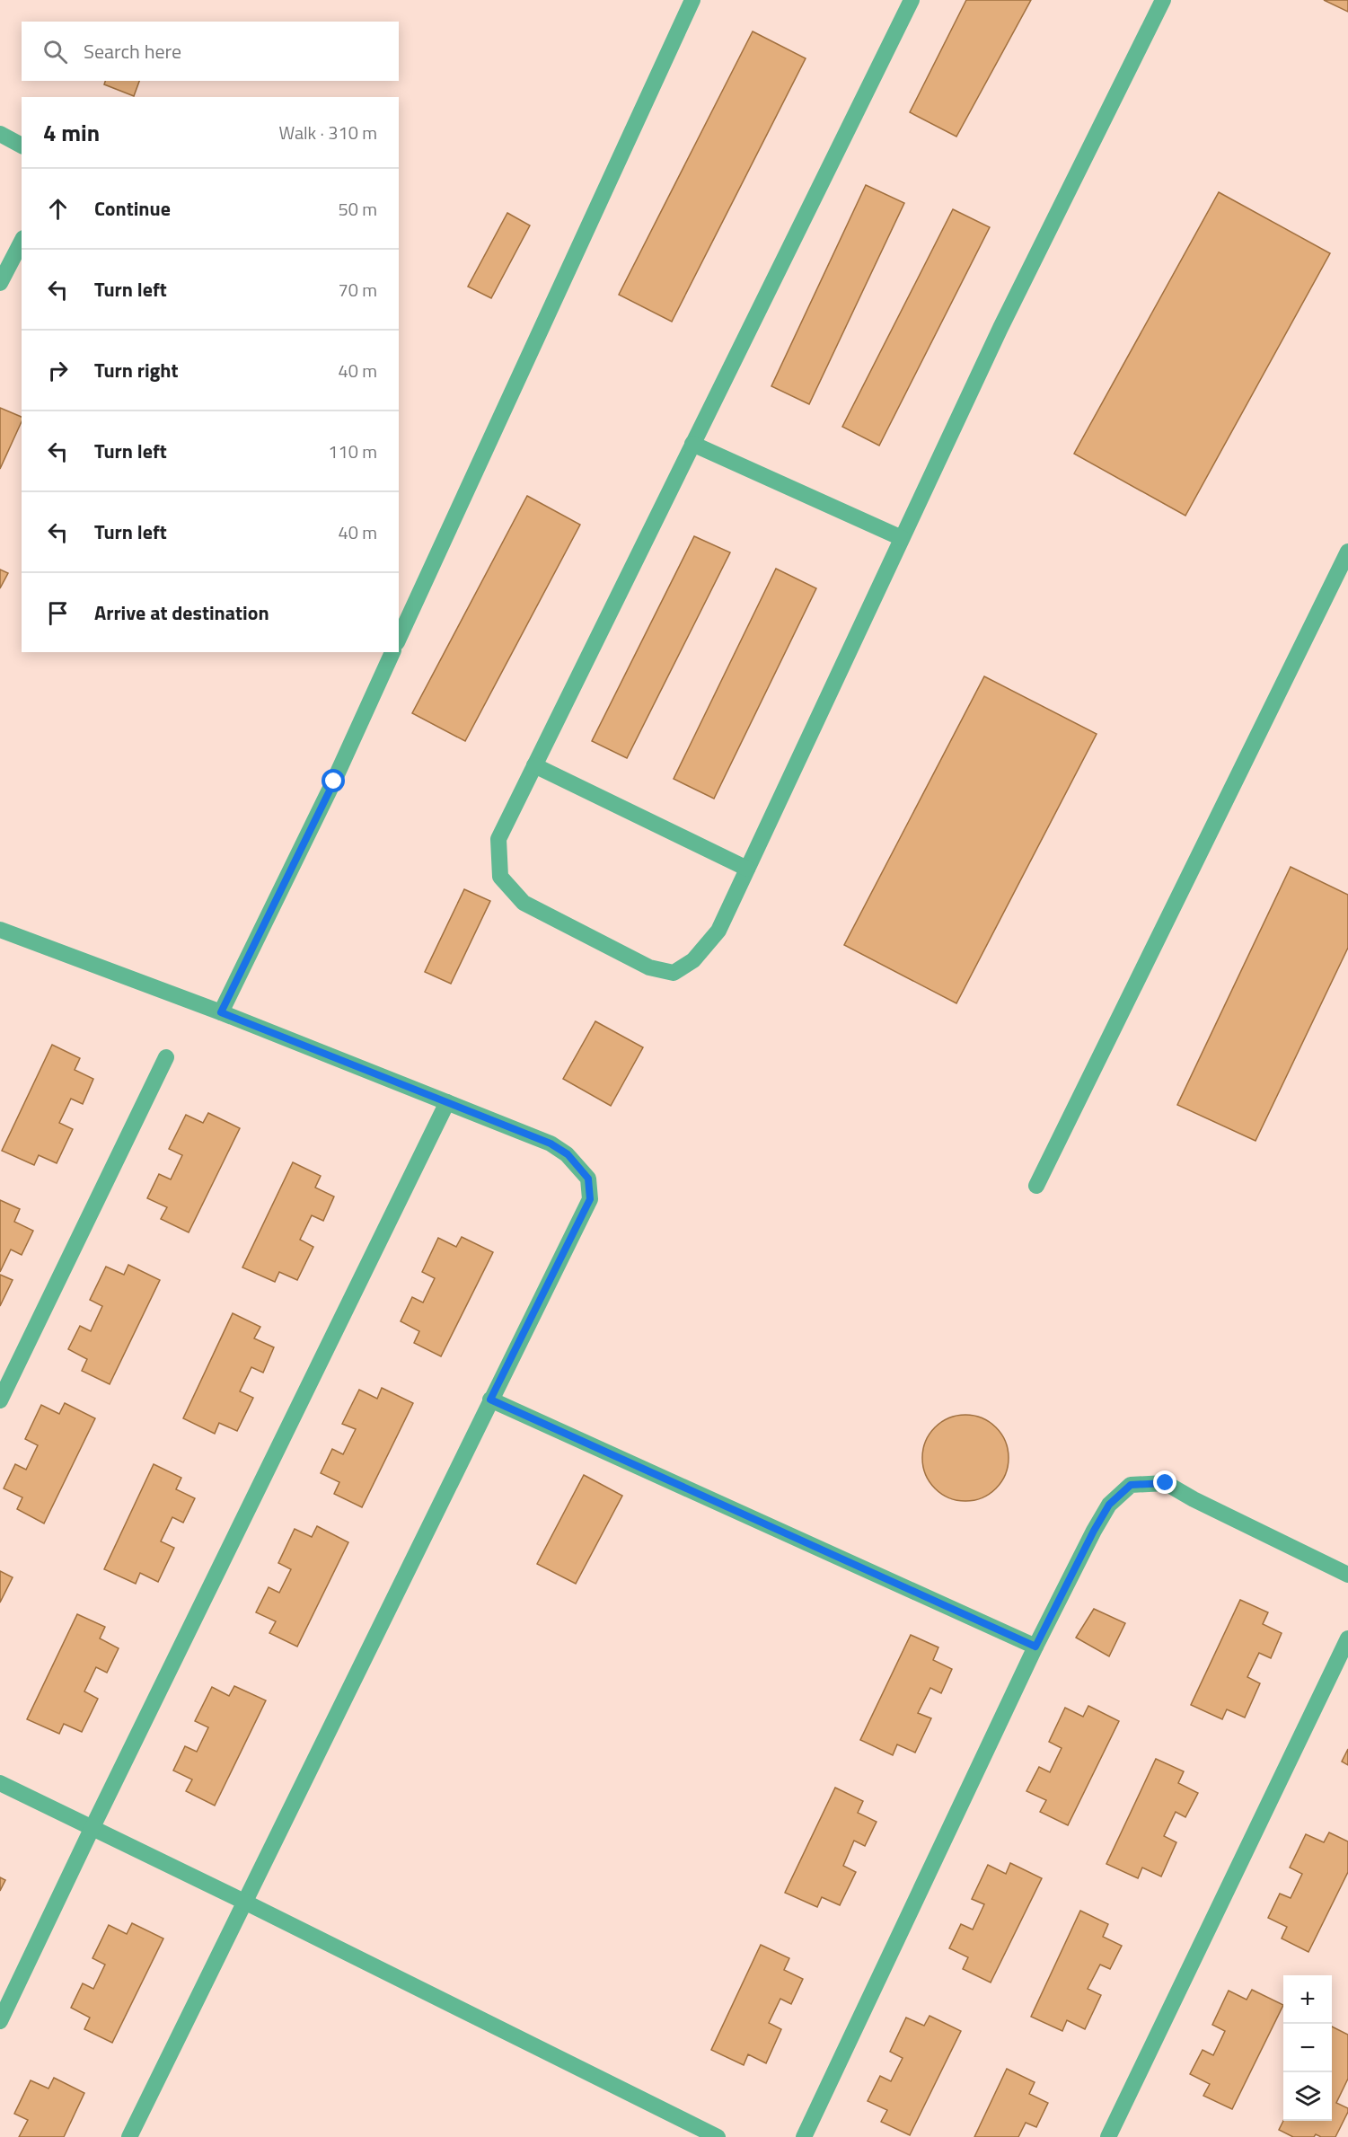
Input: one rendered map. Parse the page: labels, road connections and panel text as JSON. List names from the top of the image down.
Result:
{
  "page": {
    "search": "Search here",
    "heading": ["4 min", "Walk · 310 m"],
    "list": [
      ["Continue", "50 m"],
      ["Turn left", "70 m"],
      ["Turn right", "40 m"],
      ["Turn left", "110 m"],
      ["Turn left", "40 m"],
      "Arrive at destination"
    ],
    "map_buttons": ["+", "−"]
  }
}
